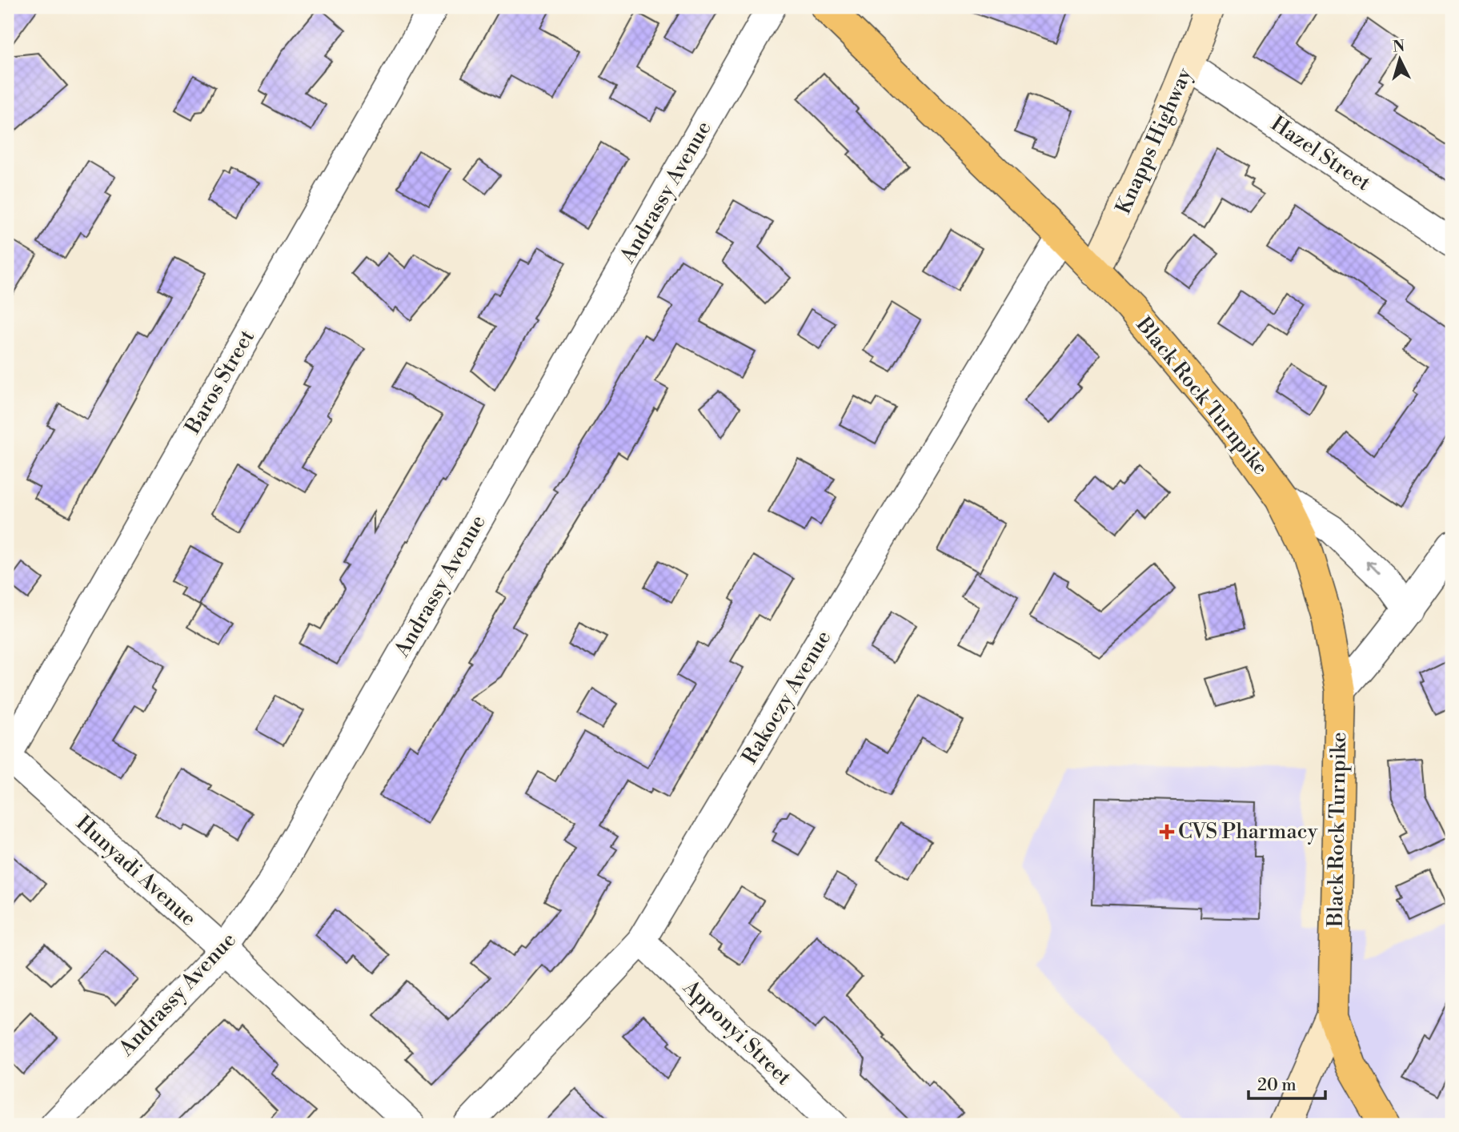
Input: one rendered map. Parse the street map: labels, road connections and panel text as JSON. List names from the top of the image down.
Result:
{
  "streets": {
    "main road": ["Black Rock Turnpike"],
    "street": [
      "Knapps Highway",
      "Hazel Street",
      "Andrassy Avenue",
      "Baros Street",
      "Rakoczy Avenue",
      "Hunyadi Avenue",
      "Apponyi Street"
    ]
  },
  "crossings": [
    ["Knapps Highway", "Hazel Street"],
    ["Knapps Highway", "Black Rock Turnpike"],
    ["Andrassy Avenue", "Hunyadi Avenue"],
    ["Baros Street", "Hunyadi Avenue"],
    ["Black Rock Turnpike", "Rakoczy Avenue"],
    ["Rakoczy Avenue", "Apponyi Street"]
  ],
  "places": {
    "health": ["CVS Pharmacy"]
  },
  "scale_bar": "20 m",
  "north": "top"
}
